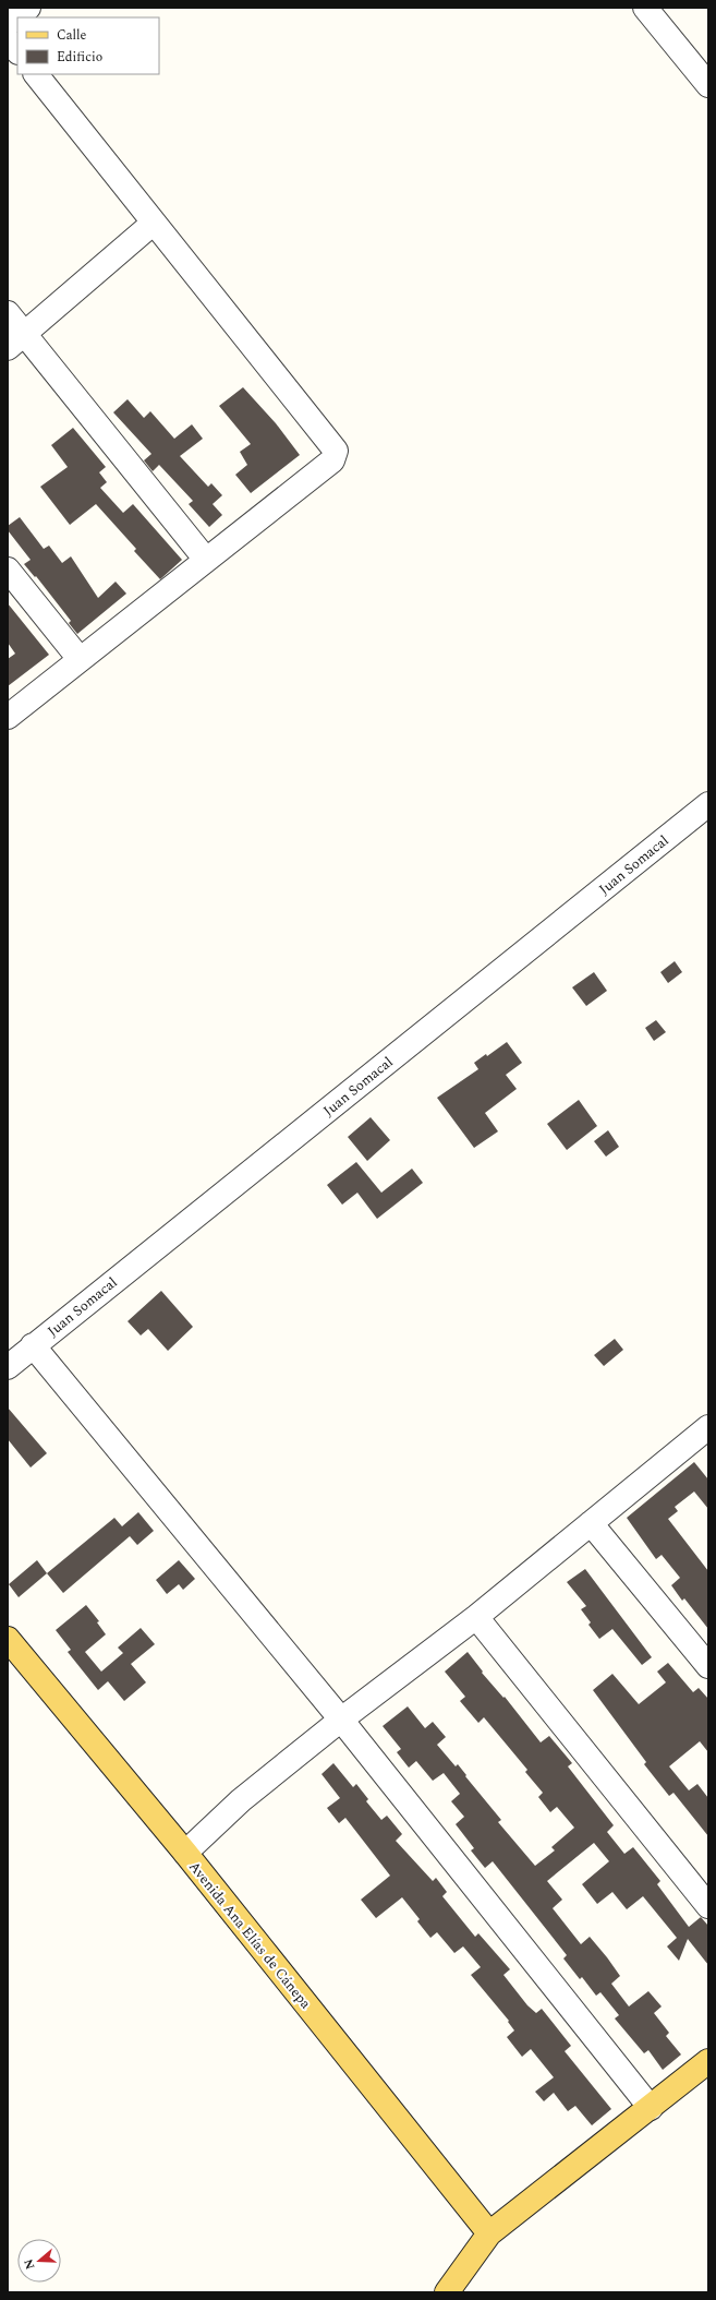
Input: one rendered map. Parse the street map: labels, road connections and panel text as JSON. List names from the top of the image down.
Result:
{
  "streets": {
    "main road": ["Avenida Ana Elías de Cánepa"],
    "street": ["Juan Somacal"]
  },
  "legend": ["Calle", "Edificio"],
  "north": "left"
}
